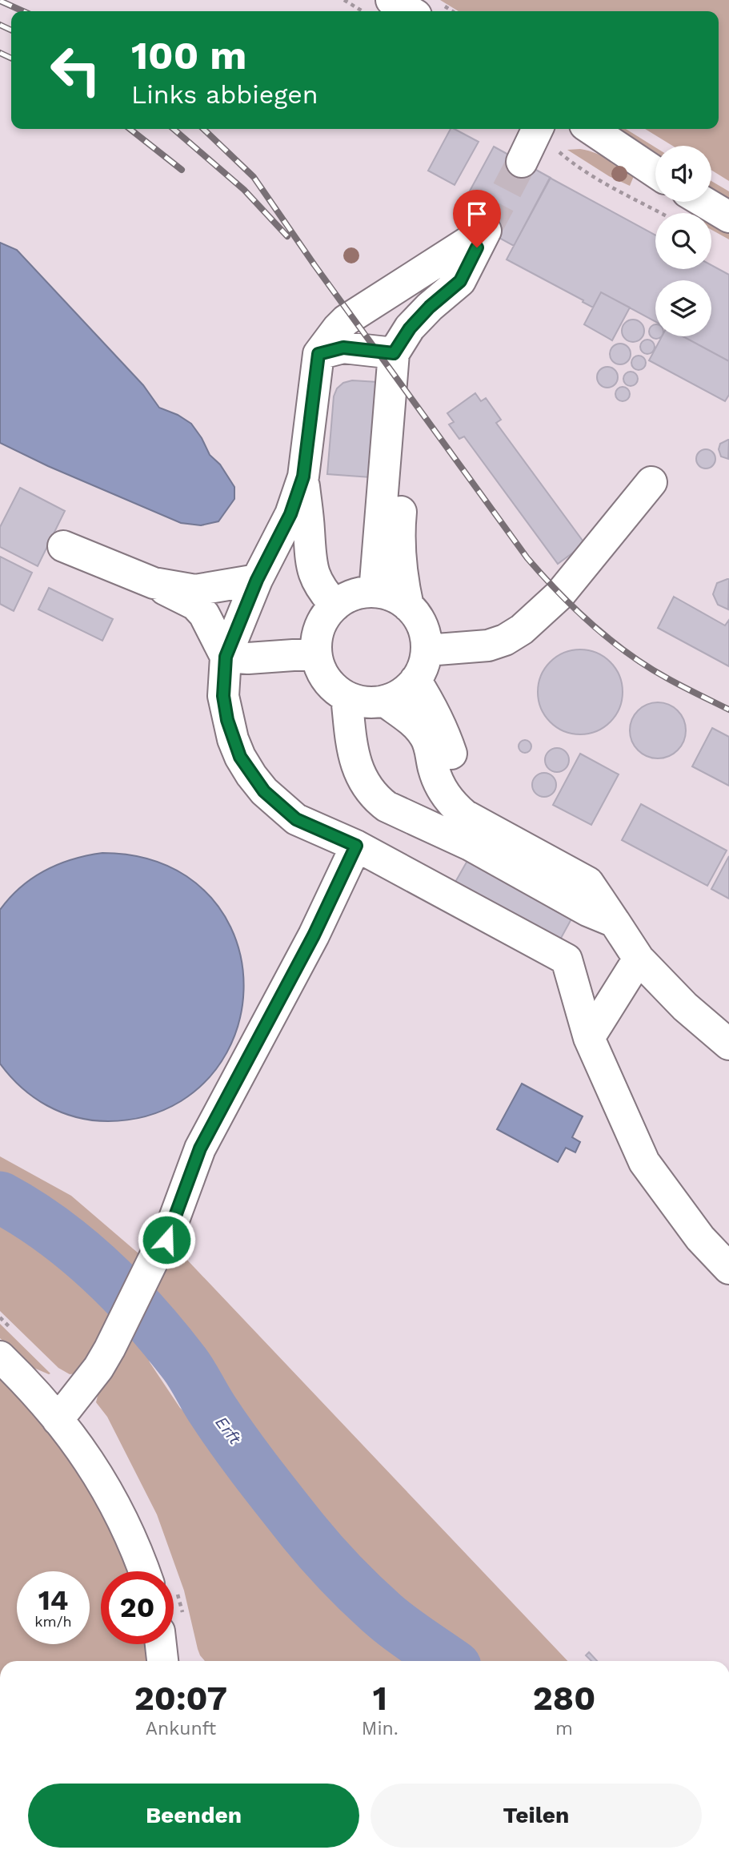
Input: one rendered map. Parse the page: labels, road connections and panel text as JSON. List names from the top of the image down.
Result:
{
  "water": ["Erft"],
  "page": {
    "turn": ["100 m", "Links abbiegen"],
    "speed": "14 km/h",
    "limit": "20",
    "eta": [
      "20:07",
      "Ankunft",
      "1",
      "Min.",
      "280",
      "m"
    ],
    "buttons": ["Beenden", "Teilen"]
  }
}
